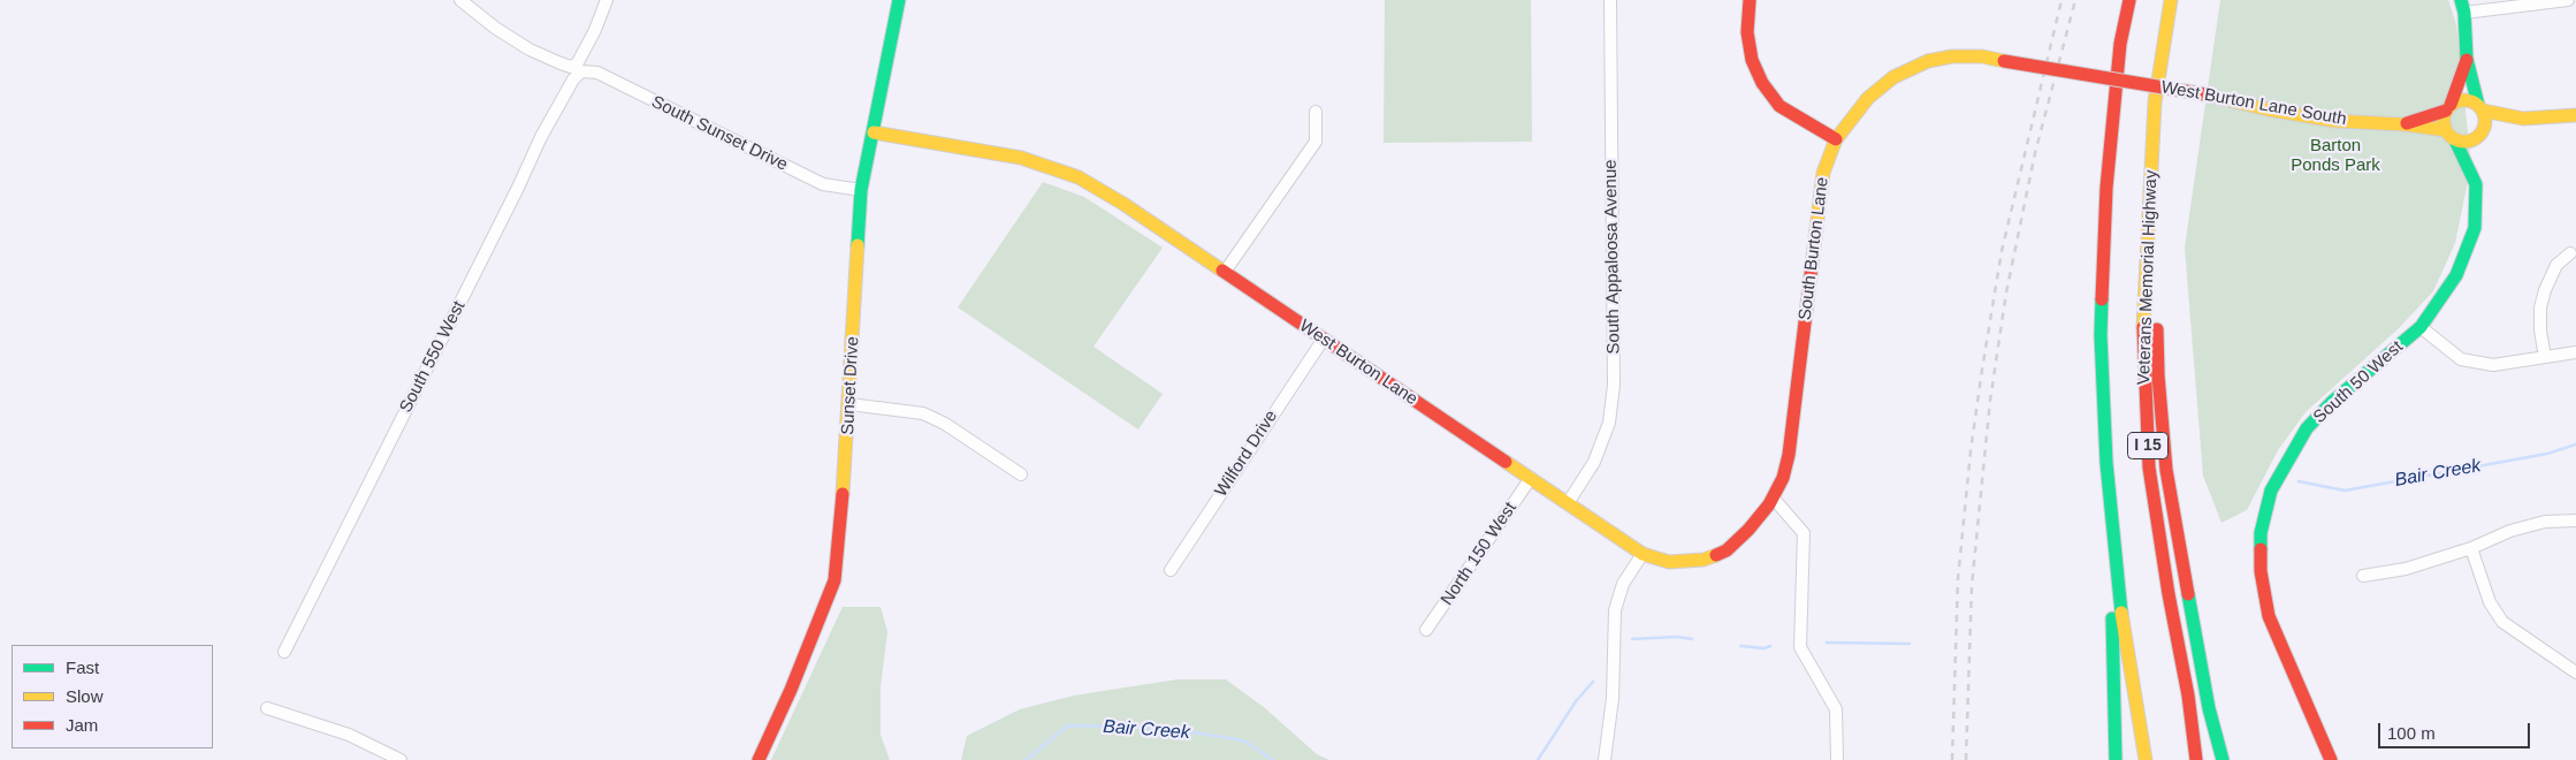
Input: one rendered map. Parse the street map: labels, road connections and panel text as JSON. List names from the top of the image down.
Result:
{
  "streets": {
    "main road": [
      "West Burton Lane South",
      "South Burton Lane",
      "Veterans Memorial Highway",
      "West Burton Lane",
      "South 50 West",
      "Sunset Drive",
      "I 15"
    ],
    "street": [
      "South Sunset Drive",
      "South Appaloosa Avenue",
      "South 550 West",
      "Wilford Drive",
      "North 150 West"
    ]
  },
  "crossings": [
    ["West Burton Lane South", "South Burton Lane"],
    ["West Burton Lane South", "South 50 West"],
    ["South Sunset Drive", "South 550 West"],
    ["South Sunset Drive", "Sunset Drive"],
    ["South Burton Lane", "West Burton Lane"],
    ["South Appaloosa Avenue", "West Burton Lane"],
    ["West Burton Lane", "Sunset Drive"],
    ["West Burton Lane", "Wilford Drive"],
    ["West Burton Lane", "North 150 West"]
  ],
  "water": ["Bair Creek"],
  "parks": ["Barton Ponds Park"],
  "legend": ["Fast", "Slow", "Jam"],
  "scale_bar": "100 m"
}
